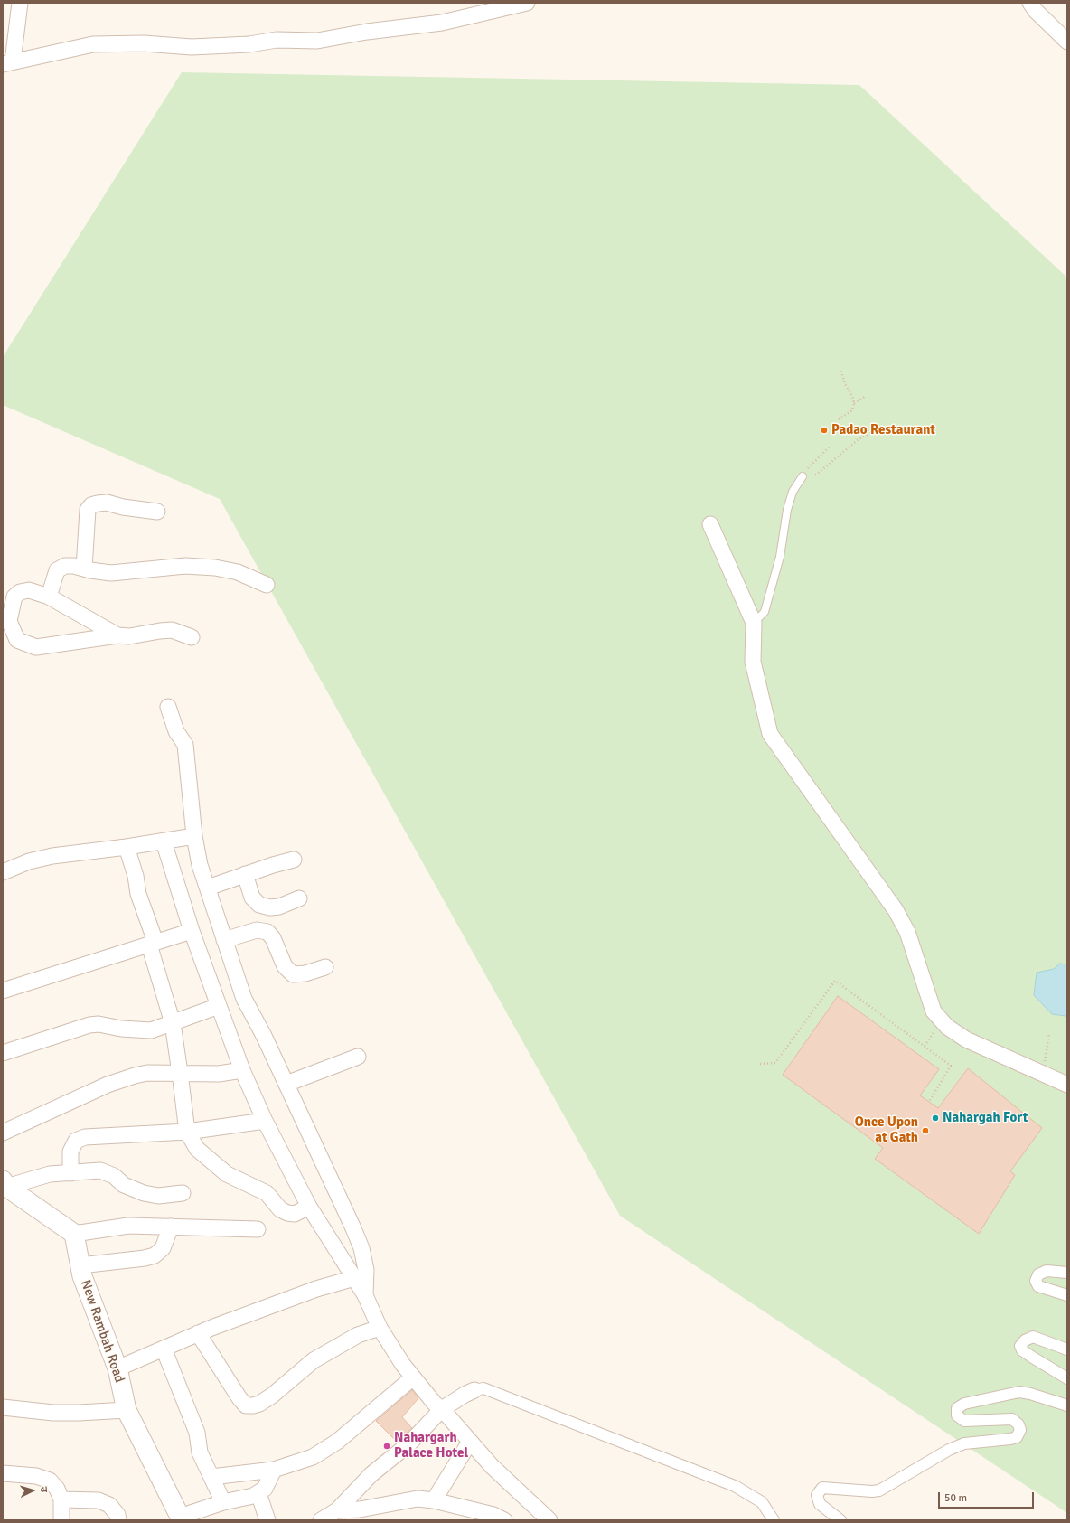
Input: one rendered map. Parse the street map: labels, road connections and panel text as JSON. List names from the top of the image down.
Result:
{
  "streets": {
    "street": ["New Rambah Road"]
  },
  "places": [
    "Padao Restaurant",
    "Nahargah Fort",
    "Once Upon at Gath",
    "Nahargarh Palace Hotel"
  ],
  "scale_bar": "50 m",
  "north": "right"
}
